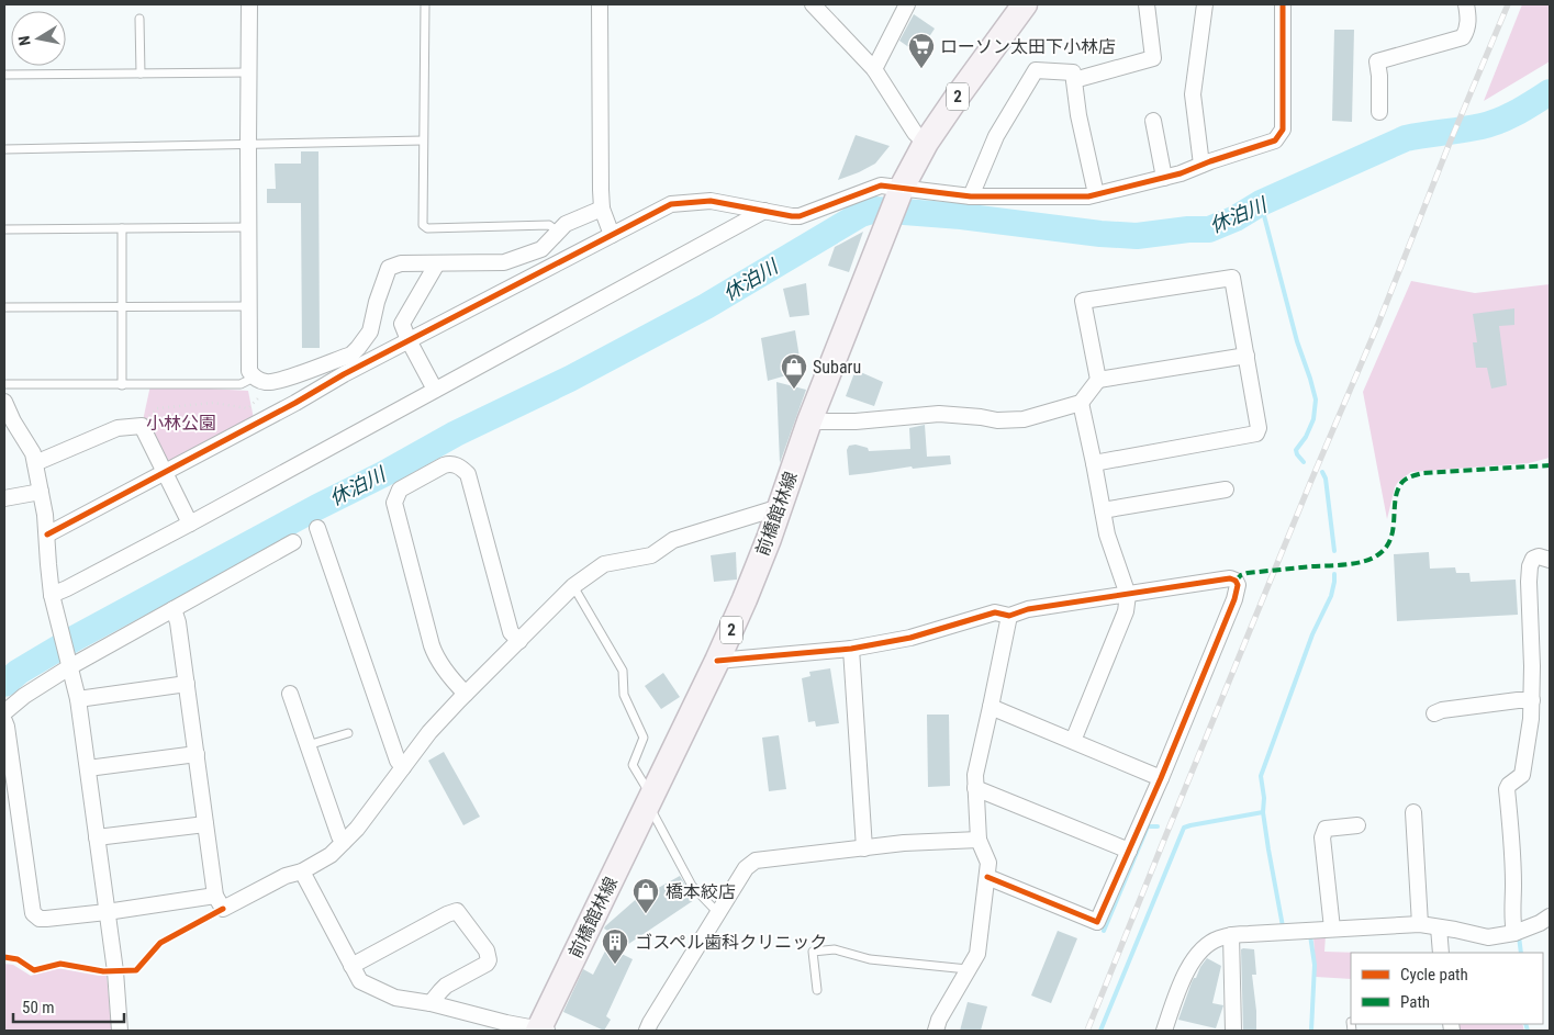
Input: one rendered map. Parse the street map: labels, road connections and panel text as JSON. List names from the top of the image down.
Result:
{
  "streets": {
    "main road": ["2", "前橋館林線"]
  },
  "water": ["休泊川"],
  "parks": ["小林公園"],
  "places": {
    "supermarket": ["ローソン太田下小林店"],
    "shop": ["Subaru", "橋本絞店"],
    "building": ["ゴスペル歯科クリニック"]
  },
  "legend": ["Cycle path", "Path"],
  "scale_bar": "50 m",
  "north": "left"
}
